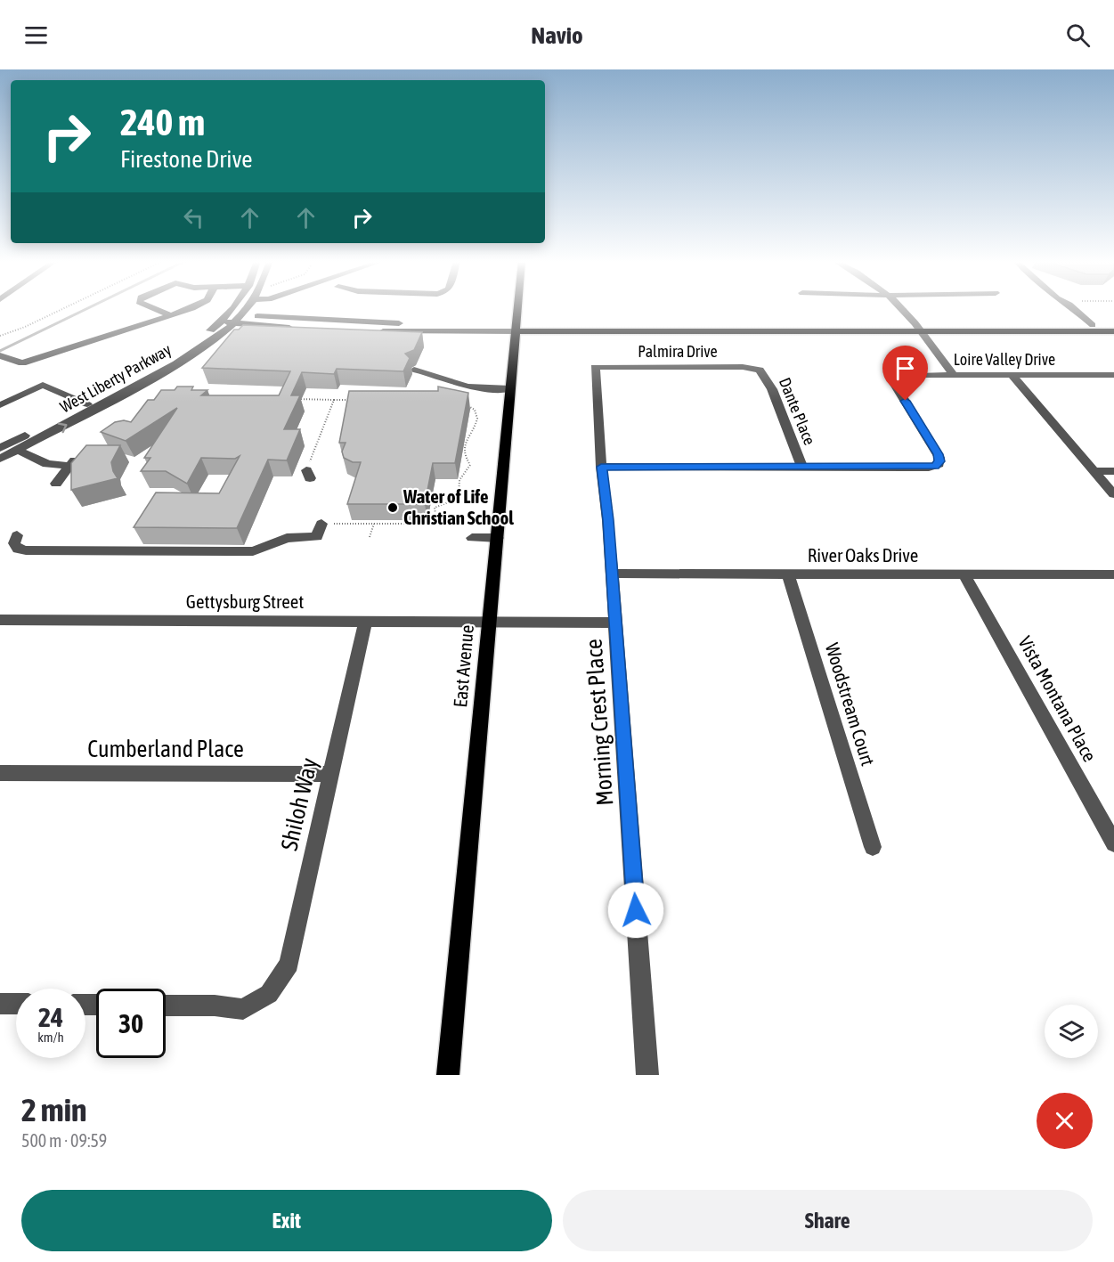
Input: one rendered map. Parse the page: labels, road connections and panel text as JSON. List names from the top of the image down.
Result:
{
  "streets": {
    "main road": ["East Avenue"],
    "street": [
      "Palmira Drive",
      "Loire Valley Drive",
      "West Liberty Parkway",
      "Dante Place",
      "River Oaks Drive",
      "Gettysburg Street",
      "Vista Montana Place",
      "Woodstream Court",
      "Morning Crest Place",
      "Cumberland Place",
      "Shiloh Way"
    ]
  },
  "crossings": [
    ["Palmira Drive", "Dante Place"],
    ["Palmira Drive", "Morning Crest Place"],
    ["Loire Valley Drive", "Dante Place"],
    ["River Oaks Drive", "Vista Montana Place"],
    ["River Oaks Drive", "Woodstream Court"],
    ["River Oaks Drive", "Morning Crest Place"],
    ["Gettysburg Street", "East Avenue"],
    ["Gettysburg Street", "Morning Crest Place"],
    ["Gettysburg Street", "Shiloh Way"],
    ["Cumberland Place", "Shiloh Way"]
  ],
  "places": ["Water of Life Christian School"],
  "page": {
    "header": "Navio",
    "turn": ["240 m", "Firestone Drive"],
    "speed": "24 km/h",
    "limit": "30",
    "heading": ["2 min", "500 m · 09:59"],
    "buttons": ["Exit", "Share"]
  }
}
